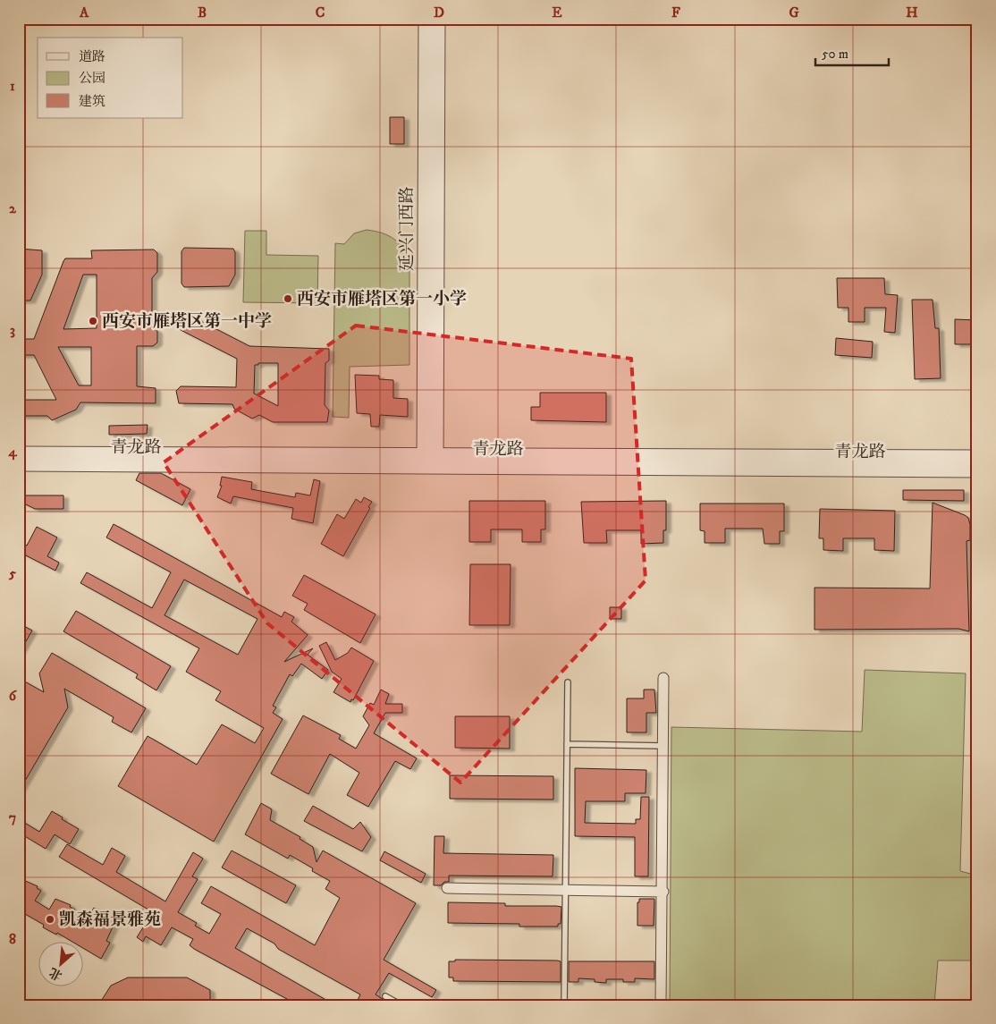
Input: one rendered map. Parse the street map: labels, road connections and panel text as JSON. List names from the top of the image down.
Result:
{
  "streets": {
    "street": ["延兴门西路", "青龙路"]
  },
  "crossings": [
    ["延兴门西路", "青龙路"]
  ],
  "places": ["西安市雁塔区第一小学", "西安市雁塔区第一中学", "凯森福景雅苑"],
  "legend": ["道路", "公园", "建筑"],
  "scale_bar": "50 m",
  "north": "bottom left",
  "grid": {
    "columns": [
      "A",
      "B",
      "C",
      "D",
      "E",
      "F",
      "G",
      "H"
    ],
    "rows": [
      "1",
      "2",
      "3",
      "4",
      "5",
      "6",
      "7",
      "8"
    ]
  }
}
